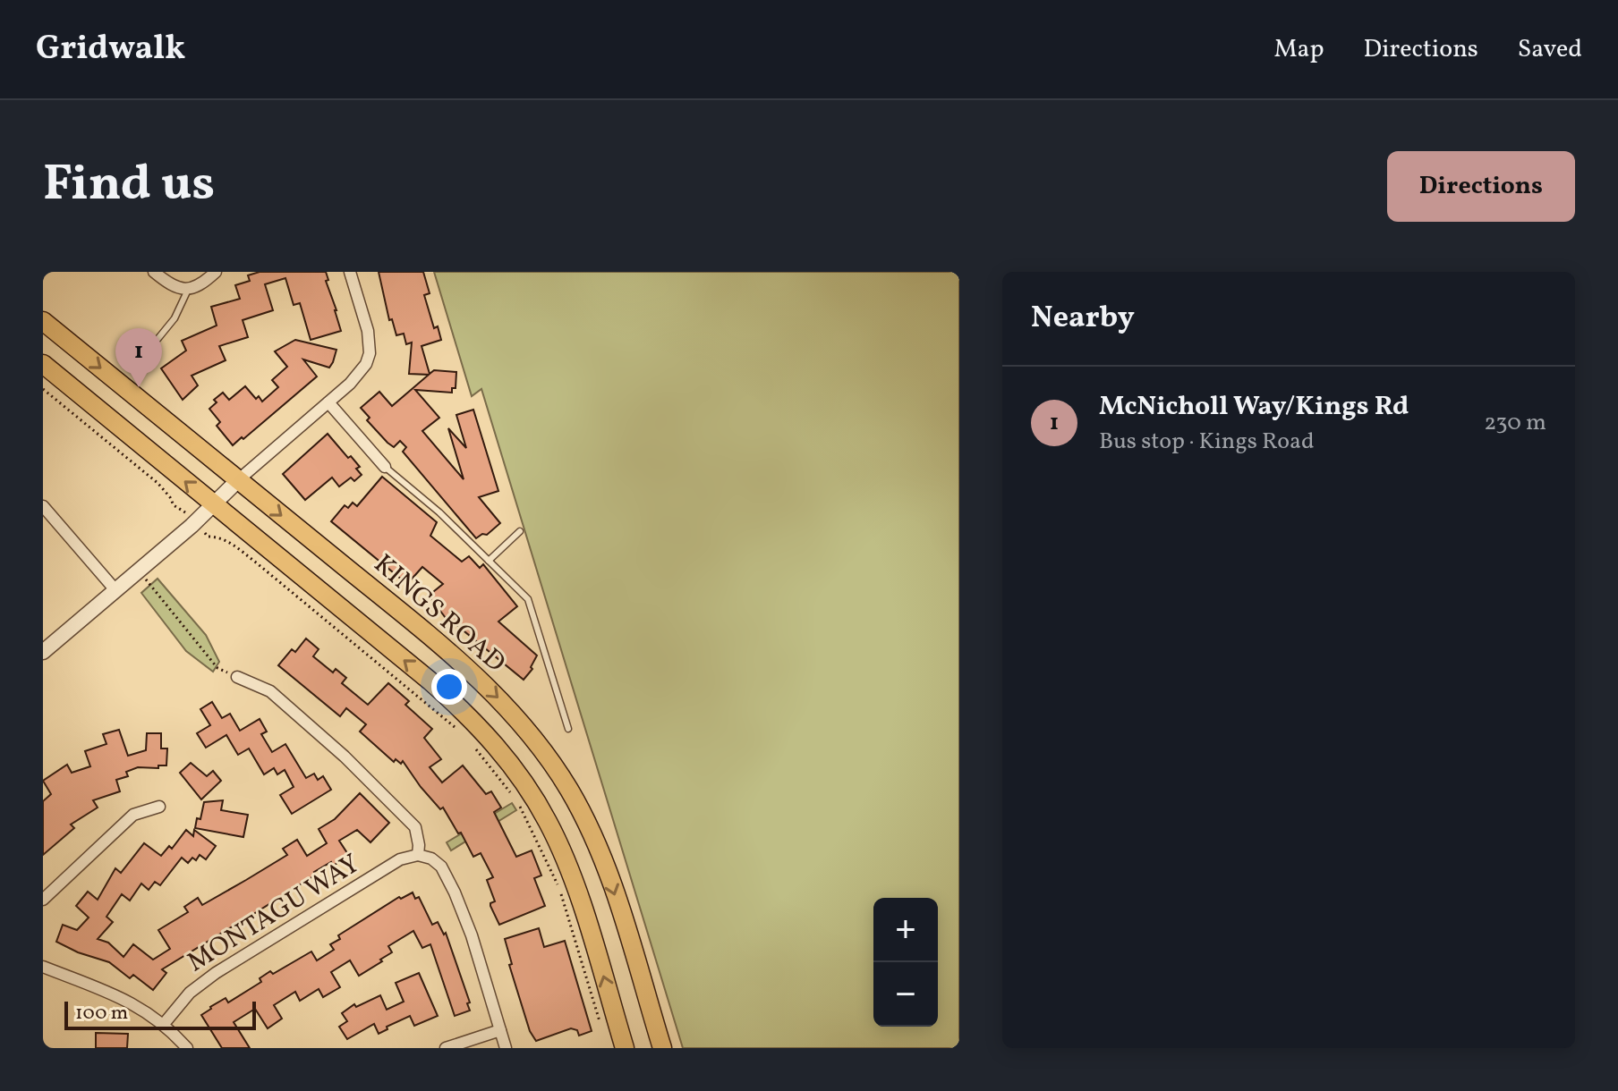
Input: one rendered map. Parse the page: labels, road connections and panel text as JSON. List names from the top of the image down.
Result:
{
  "streets": {
    "main road": ["KINGS ROAD"],
    "street": ["MONTAGU WAY"]
  },
  "scale_bar": "100 m",
  "page": {
    "header": "Gridwalk",
    "nav": ["Map", "Directions", "Saved"],
    "title": "Find us",
    "buttons": "Directions",
    "heading": "Nearby",
    "pins": "1",
    "list": [
      {
        "mark": "1",
        "name": "McNicholl Way/Kings Rd",
        "note": "Bus stop · Kings Road",
        "value": "230 m"
      }
    ],
    "map_buttons": ["+", "−"],
    "scale": "100 m"
  }
}
